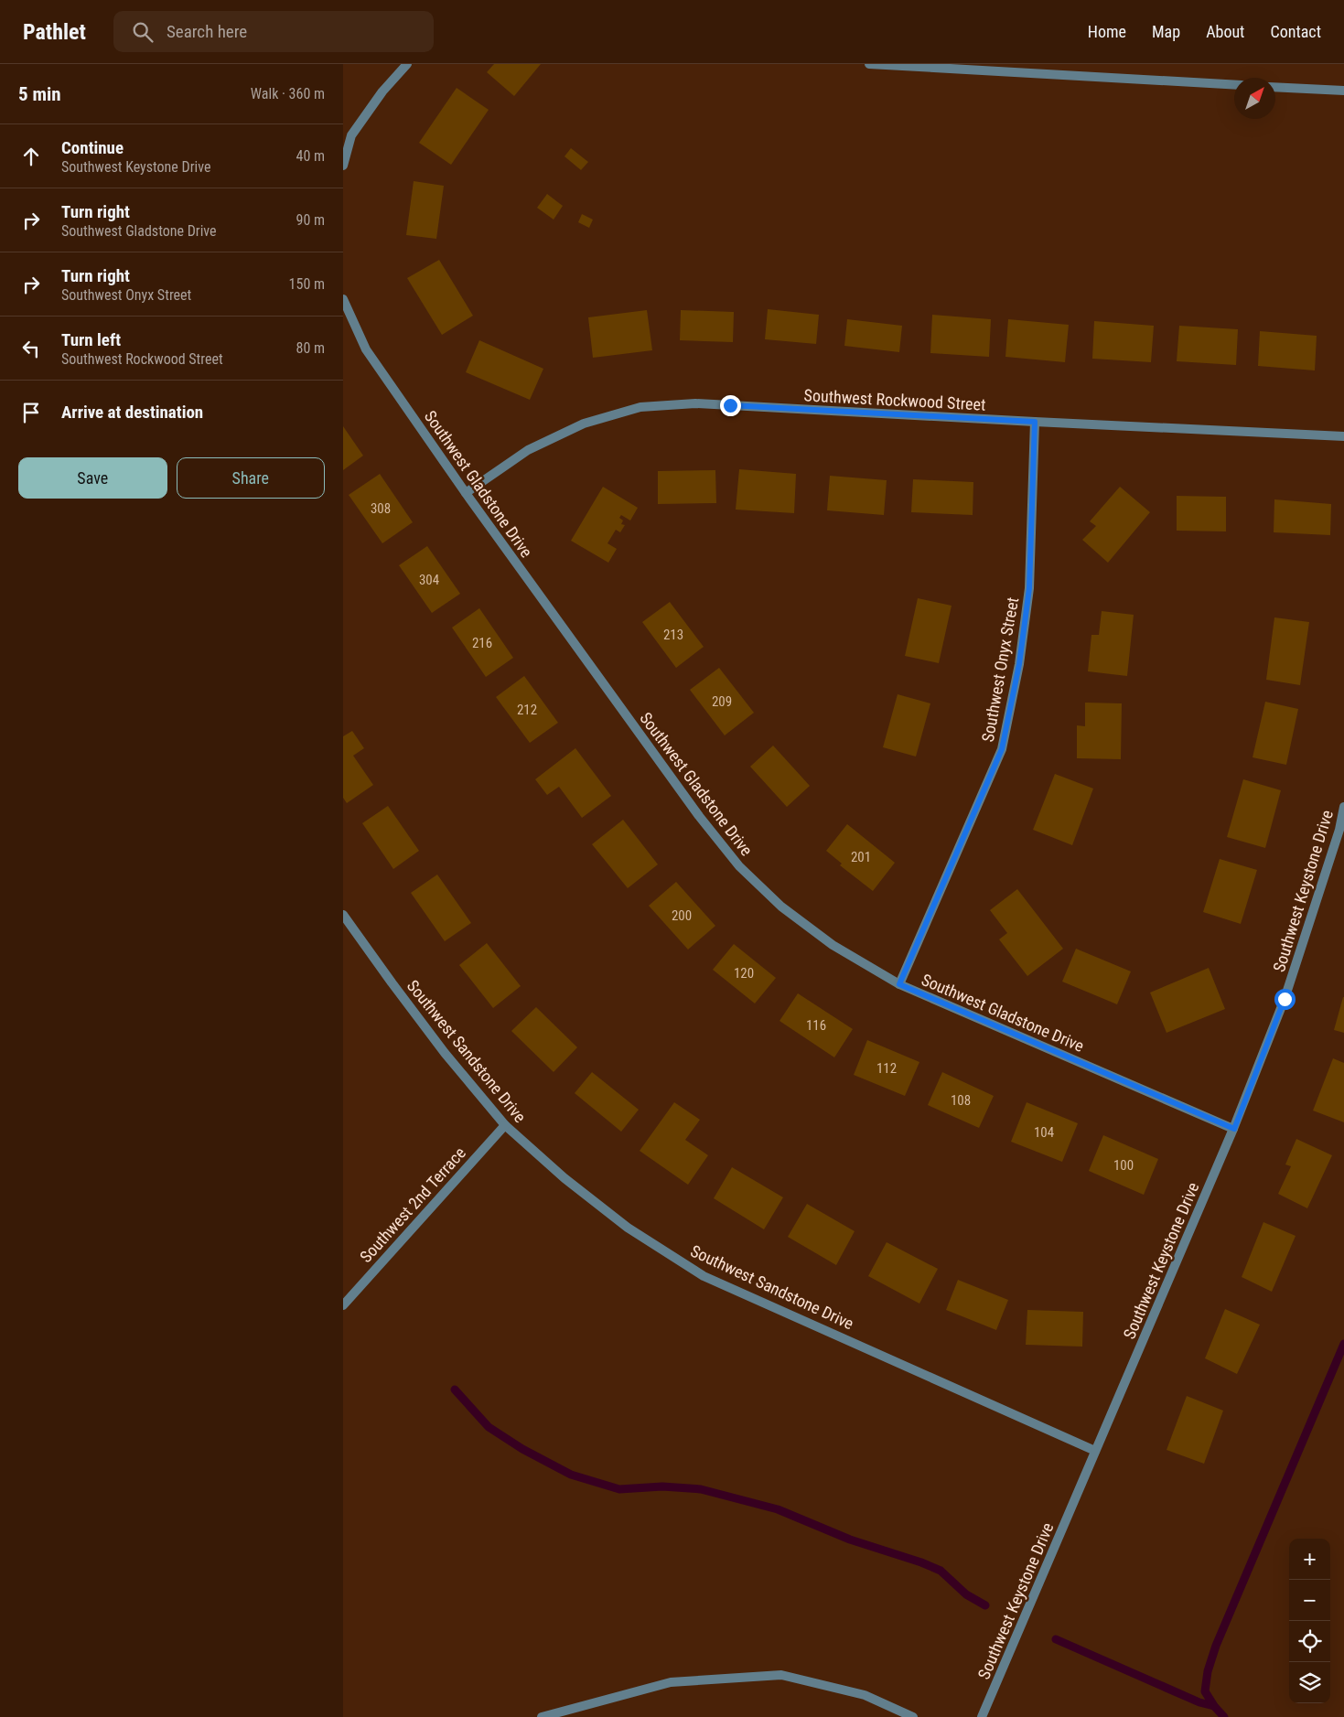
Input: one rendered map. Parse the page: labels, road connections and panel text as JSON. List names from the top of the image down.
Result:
{
  "streets": {
    "street": [
      "Southwest Rockwood Street",
      "Southwest Gladstone Drive",
      "Southwest Onyx Street",
      "Southwest Keystone Drive",
      "Southwest Sandstone Drive",
      "Southwest 2nd Terrace"
    ]
  },
  "crossings": [
    ["Southwest Rockwood Street", "Southwest Gladstone Drive"],
    ["Southwest Rockwood Street", "Southwest Onyx Street"],
    ["Southwest Gladstone Drive", "Southwest Onyx Street"],
    ["Southwest Gladstone Drive", "Southwest Keystone Drive"],
    ["Southwest Keystone Drive", "Southwest Sandstone Drive"],
    ["Southwest Sandstone Drive", "Southwest 2nd Terrace"]
  ],
  "house_numbers": [
    "308",
    "304",
    "213",
    "216",
    "209",
    "212",
    "201",
    "200",
    "120",
    "116",
    "112",
    "108",
    "104",
    "100"
  ],
  "north": "top right",
  "page": {
    "header": "Pathlet",
    "search": "Search here",
    "nav": [
      "Home",
      "Map",
      "About",
      "Contact"
    ],
    "heading": ["5 min", "Walk · 360 m"],
    "list": [
      ["Continue", "Southwest Keystone Drive", "40 m"],
      ["Turn right", "Southwest Gladstone Drive", "90 m"],
      ["Turn right", "Southwest Onyx Street", "150 m"],
      ["Turn left", "Southwest Rockwood Street", "80 m"],
      "Arrive at destination"
    ],
    "buttons": ["Save", "Share"],
    "map_buttons": ["+", "−"]
  }
}
